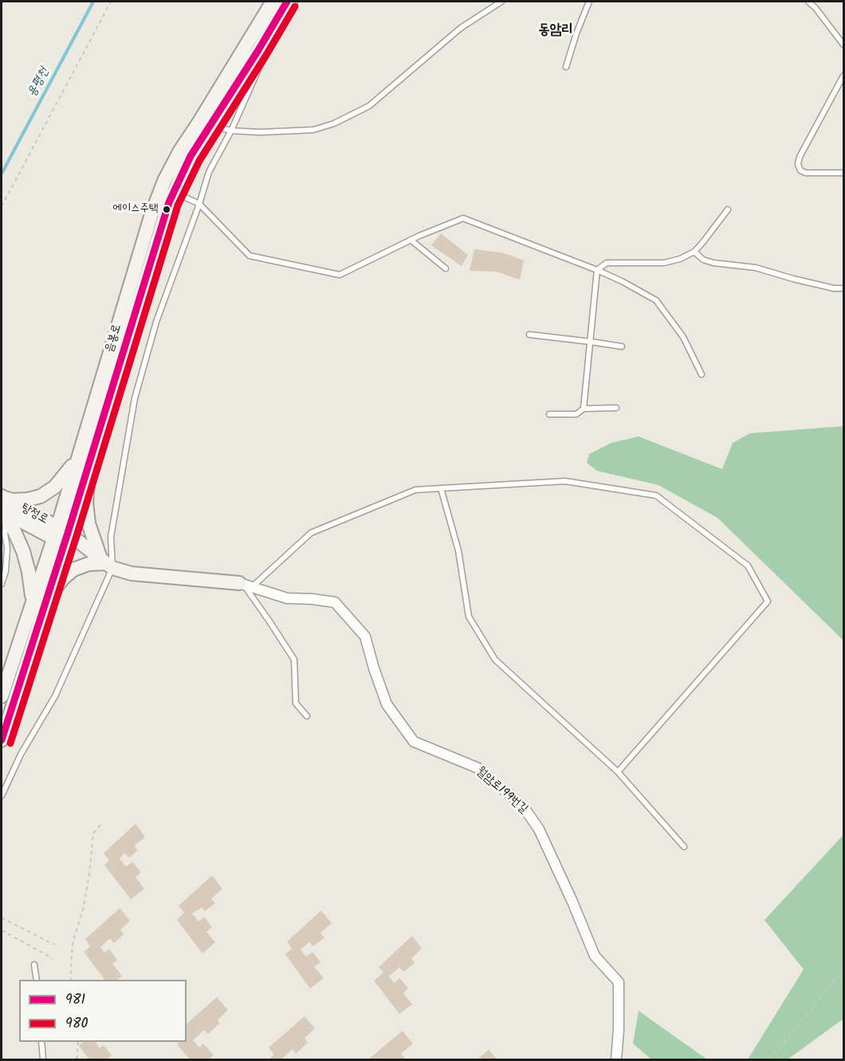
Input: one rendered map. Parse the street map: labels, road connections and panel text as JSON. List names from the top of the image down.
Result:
{
  "streets": {
    "main road": ["음봉로", "탕정로"],
    "street": ["월암로199번길"]
  },
  "crossings": [
    ["음봉로", "탕정로"]
  ],
  "districts": ["동암리"],
  "water": ["용평천"],
  "places": ["에이스주택"],
  "lines": ["transit line 981", "transit line 980"],
  "legend": ["981", "980"]
}
